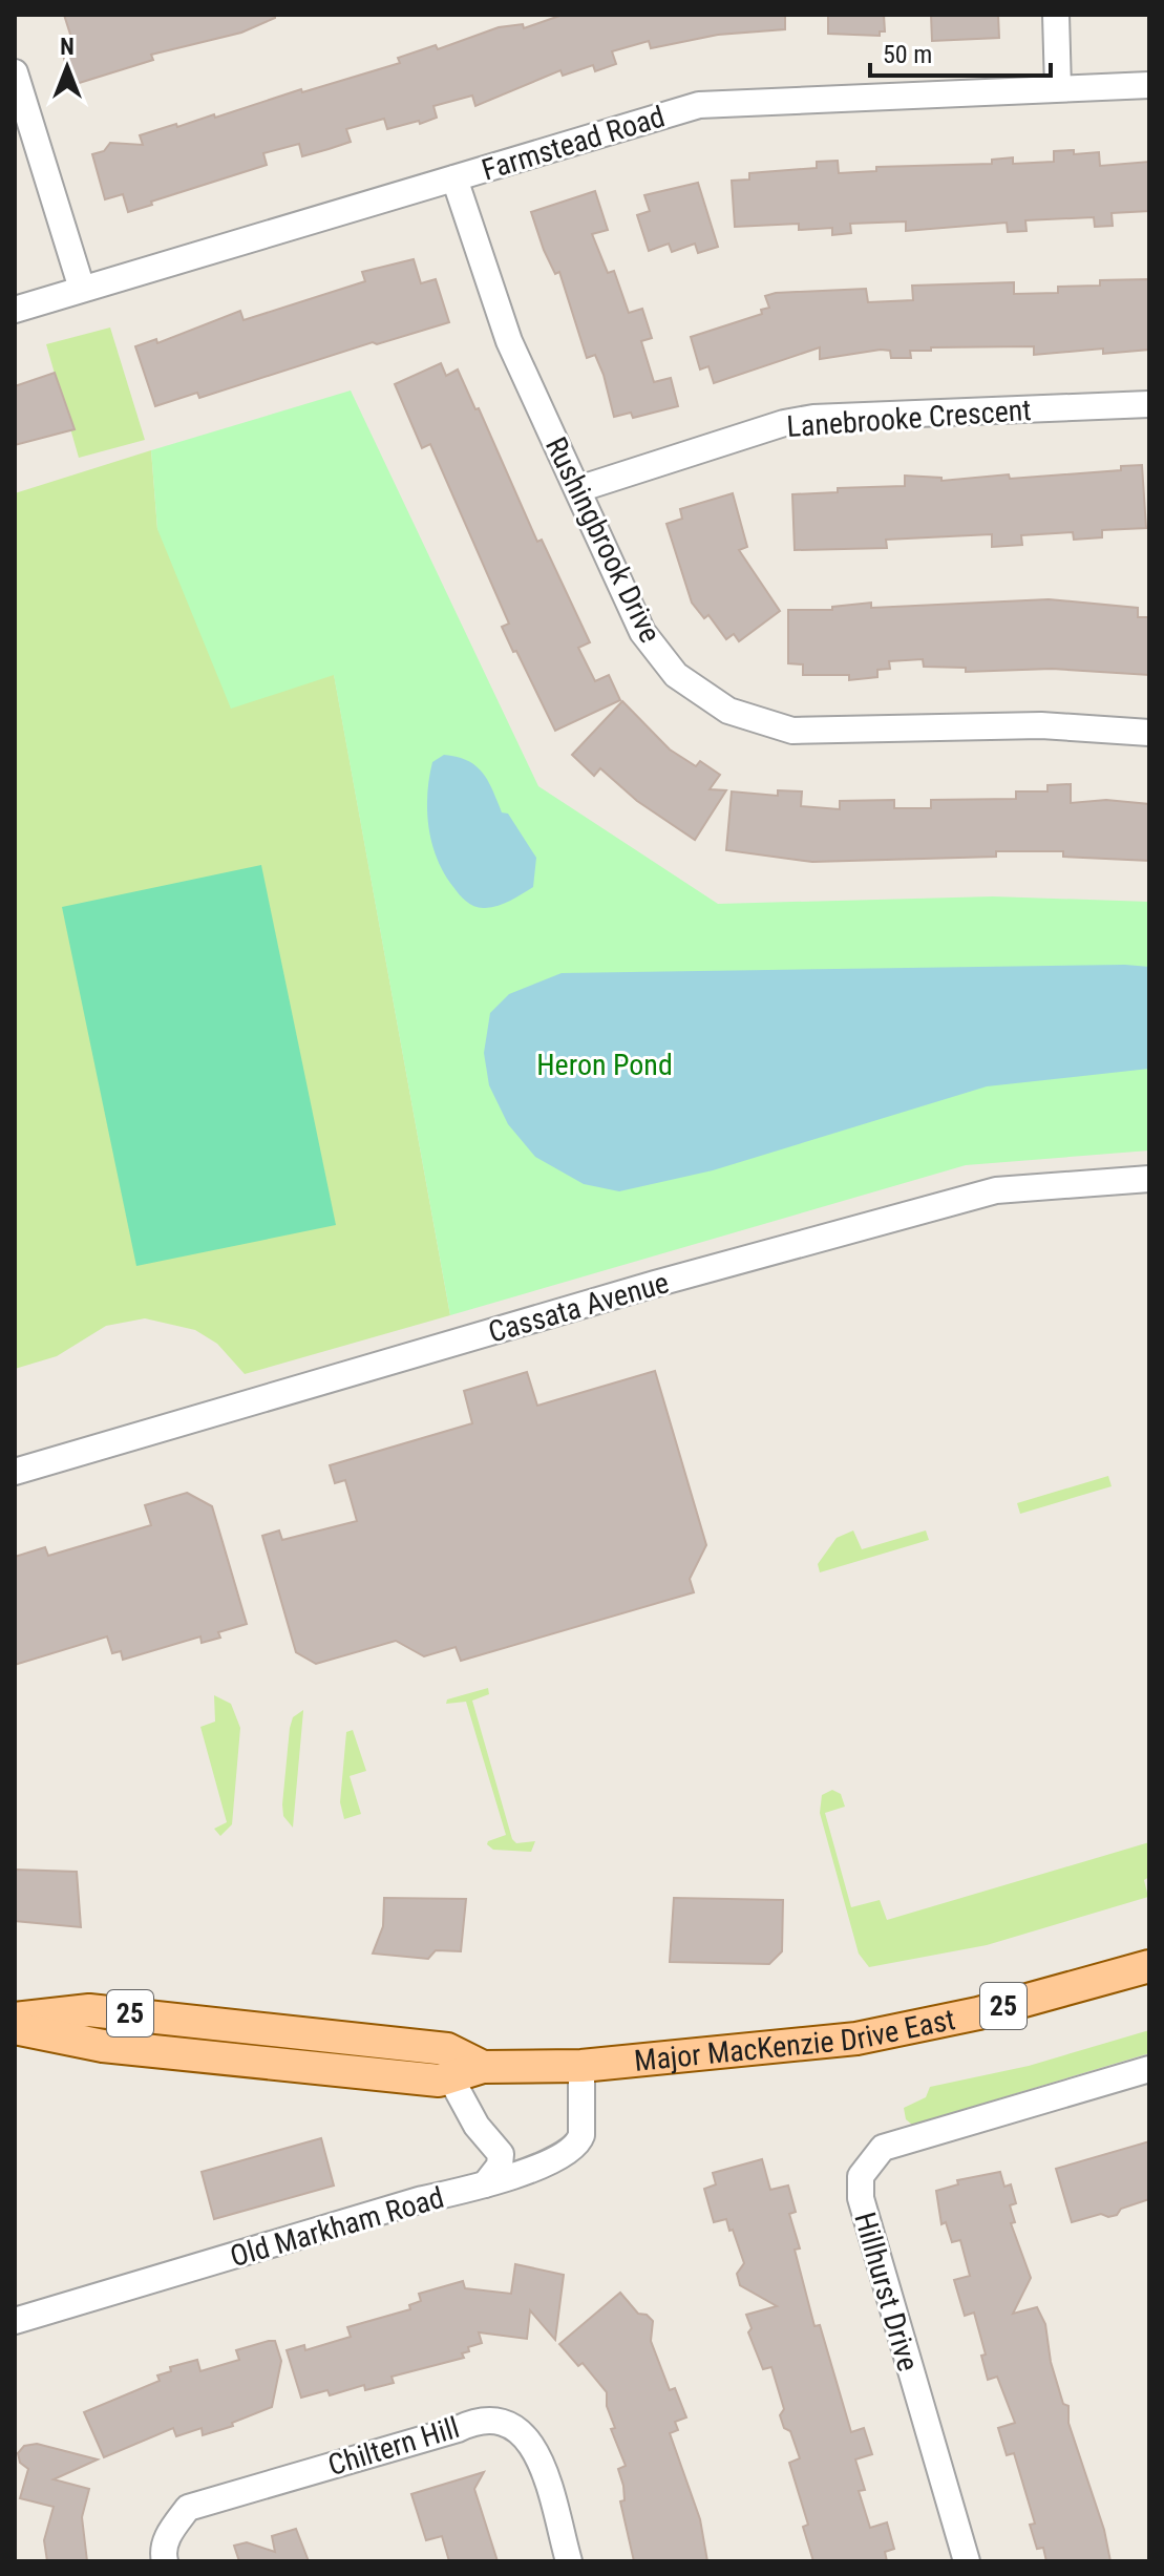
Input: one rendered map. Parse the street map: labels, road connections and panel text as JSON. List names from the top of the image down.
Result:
{
  "streets": {
    "main road": ["25", "Major MacKenzie Drive East"],
    "street": [
      "Farmstead Road",
      "Lanebrooke Crescent",
      "Rushingbrook Drive",
      "Cassata Avenue",
      "Old Markham Road",
      "Hillhurst Drive",
      "Chiltern Hill"
    ]
  },
  "crossings": [
    ["Farmstead Road", "Rushingbrook Drive"],
    ["Lanebrooke Crescent", "Rushingbrook Drive"],
    ["Major MacKenzie Drive East", "Old Markham Road"]
  ],
  "parks": ["Heron Pond"],
  "scale_bar": "50 m",
  "north": "top"
}
